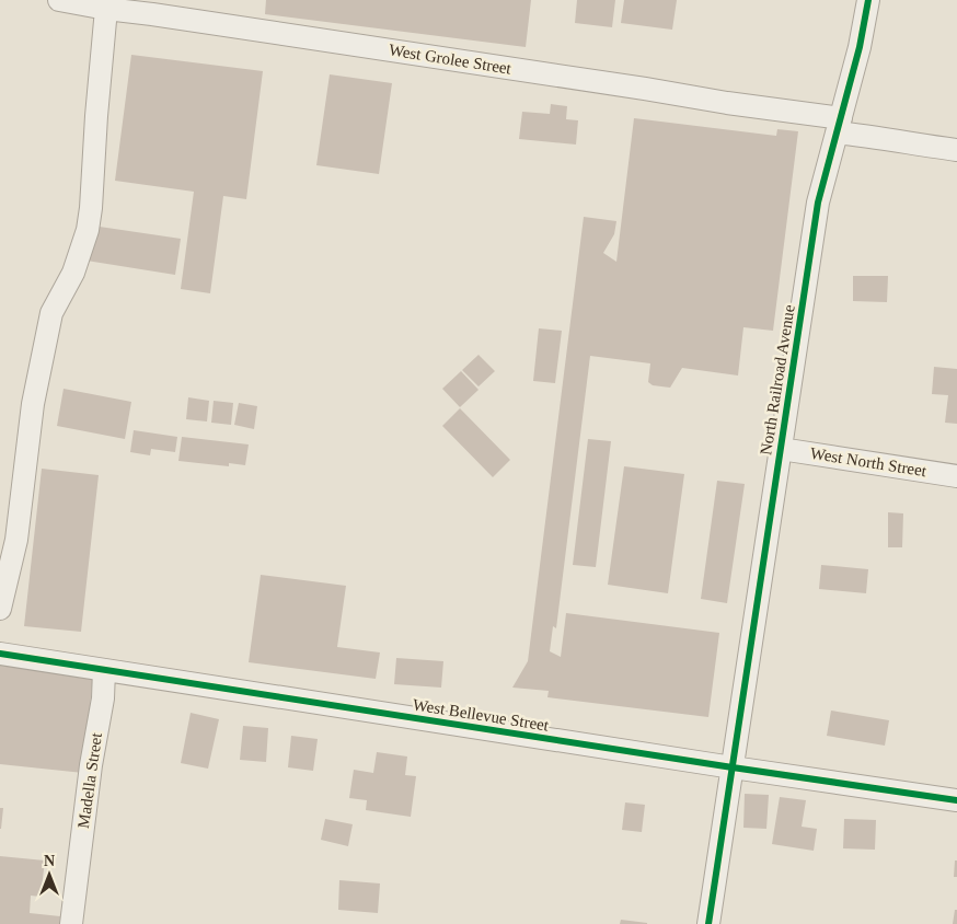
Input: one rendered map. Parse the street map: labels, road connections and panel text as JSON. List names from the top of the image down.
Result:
{
  "streets": {
    "street": [
      "West Grolee Street",
      "North Railroad Avenue",
      "West North Street",
      "West Bellevue Street",
      "Madella Street"
    ]
  },
  "crossings": [
    ["West Grolee Street", "North Railroad Avenue"],
    ["North Railroad Avenue", "West North Street"],
    ["North Railroad Avenue", "West Bellevue Street"],
    ["West Bellevue Street", "Madella Street"]
  ],
  "north": "top"
}
